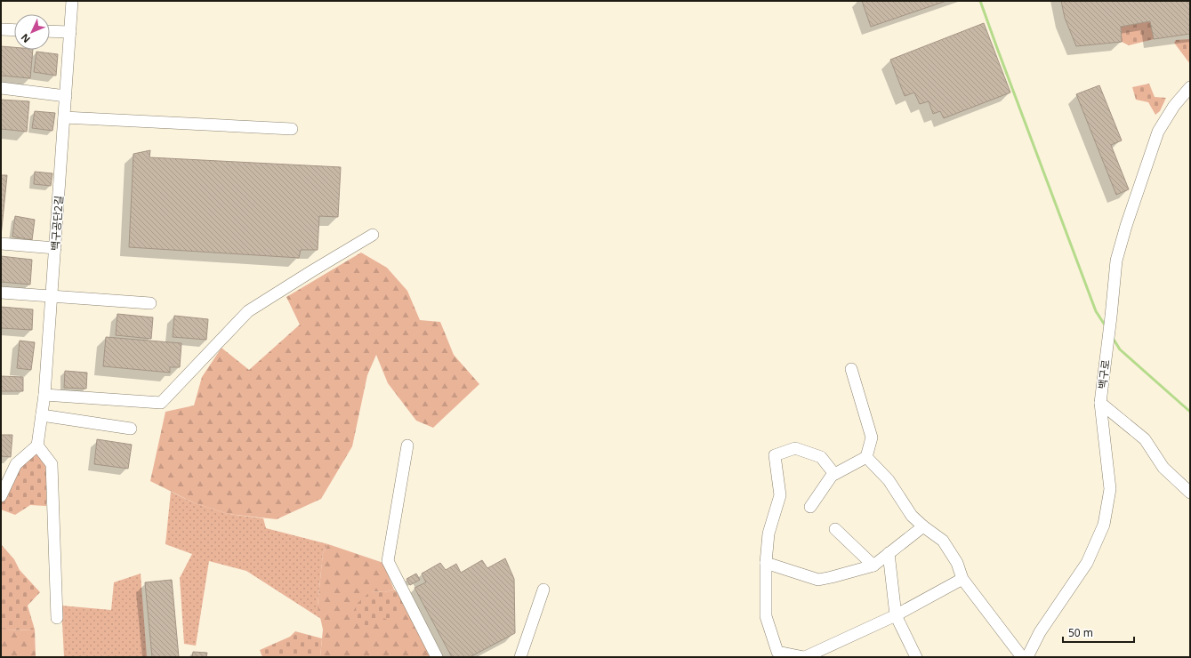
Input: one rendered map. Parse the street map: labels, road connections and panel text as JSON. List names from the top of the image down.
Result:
{
  "streets": {
    "street": ["백구공단2길", "백구로"]
  },
  "scale_bar": "50 m",
  "north": "bottom left"
}
